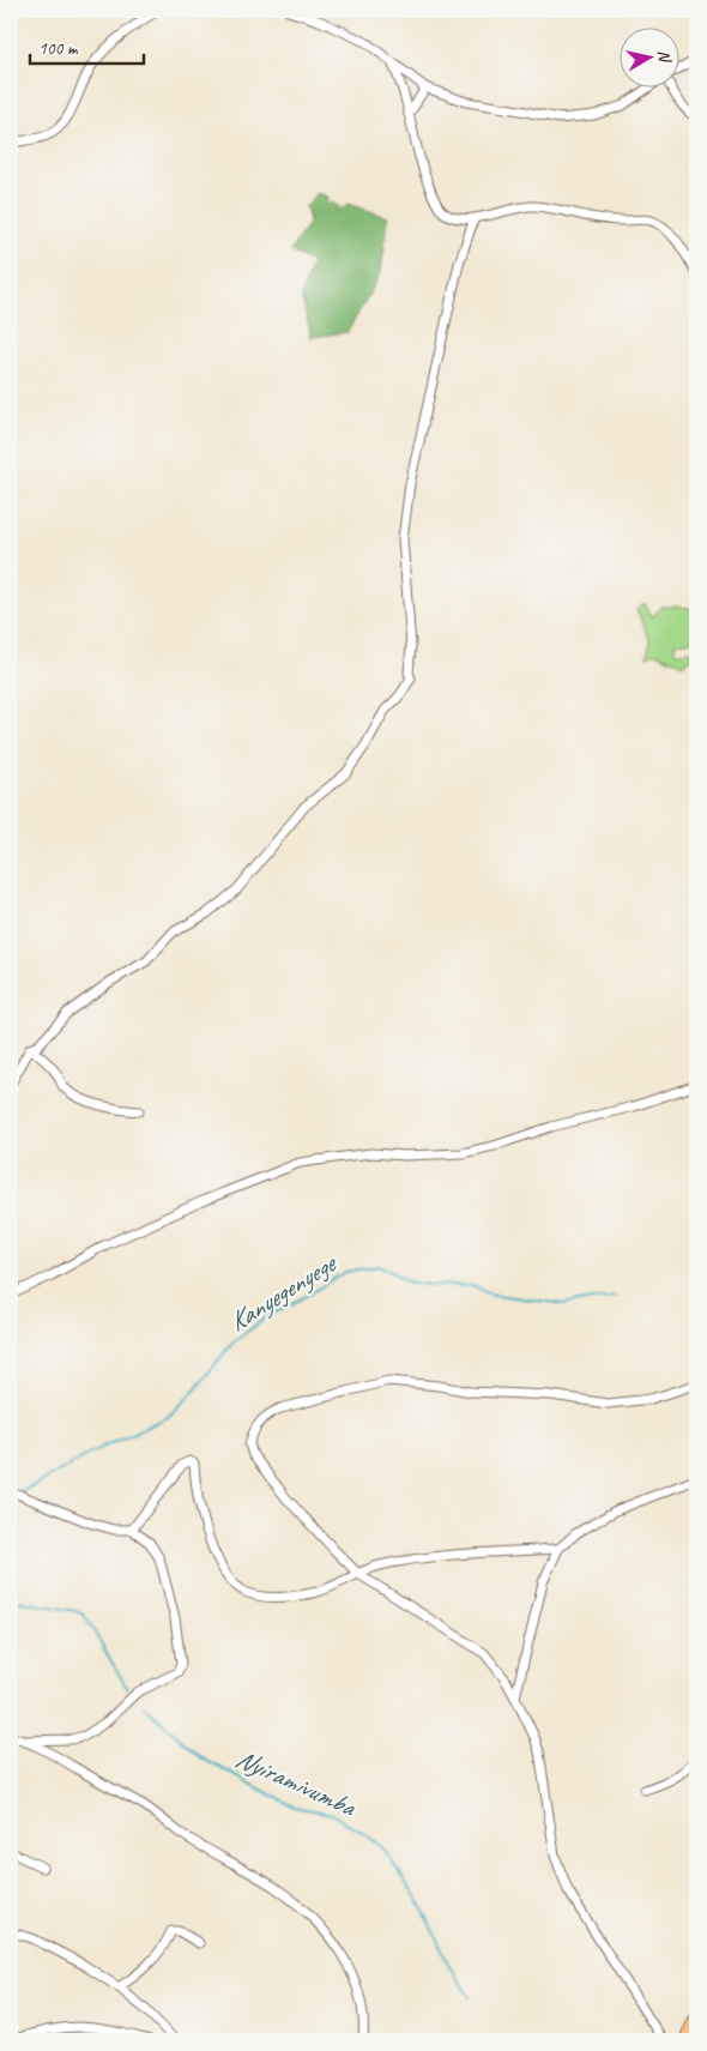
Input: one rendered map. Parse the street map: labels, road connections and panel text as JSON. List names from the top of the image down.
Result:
{
  "water": ["Kanyegenyege", "Nyiramivumba"],
  "scale_bar": "100 m",
  "north": "right"
}
